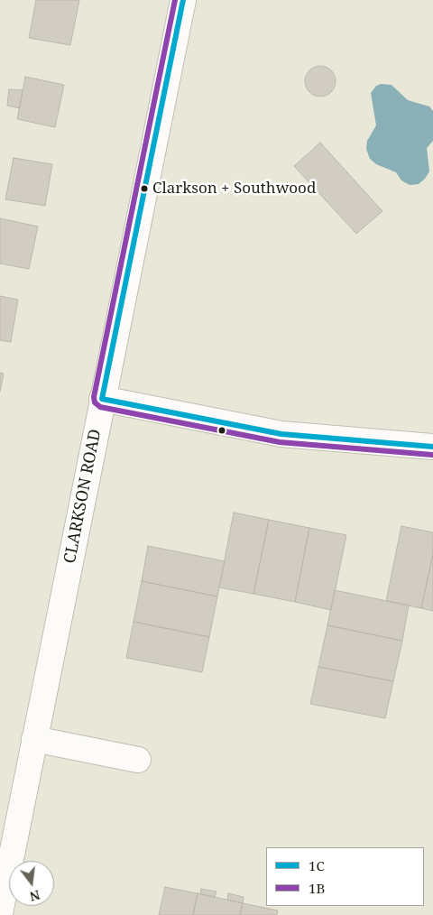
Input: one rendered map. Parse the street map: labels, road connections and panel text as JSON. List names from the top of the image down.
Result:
{
  "streets": {
    "street": ["CLARKSON ROAD"]
  },
  "places": ["Clarkson + Southwood"],
  "lines": ["transit line 1C", "transit line 1B"],
  "legend": ["1C", "1B"],
  "north": "bottom"
}
